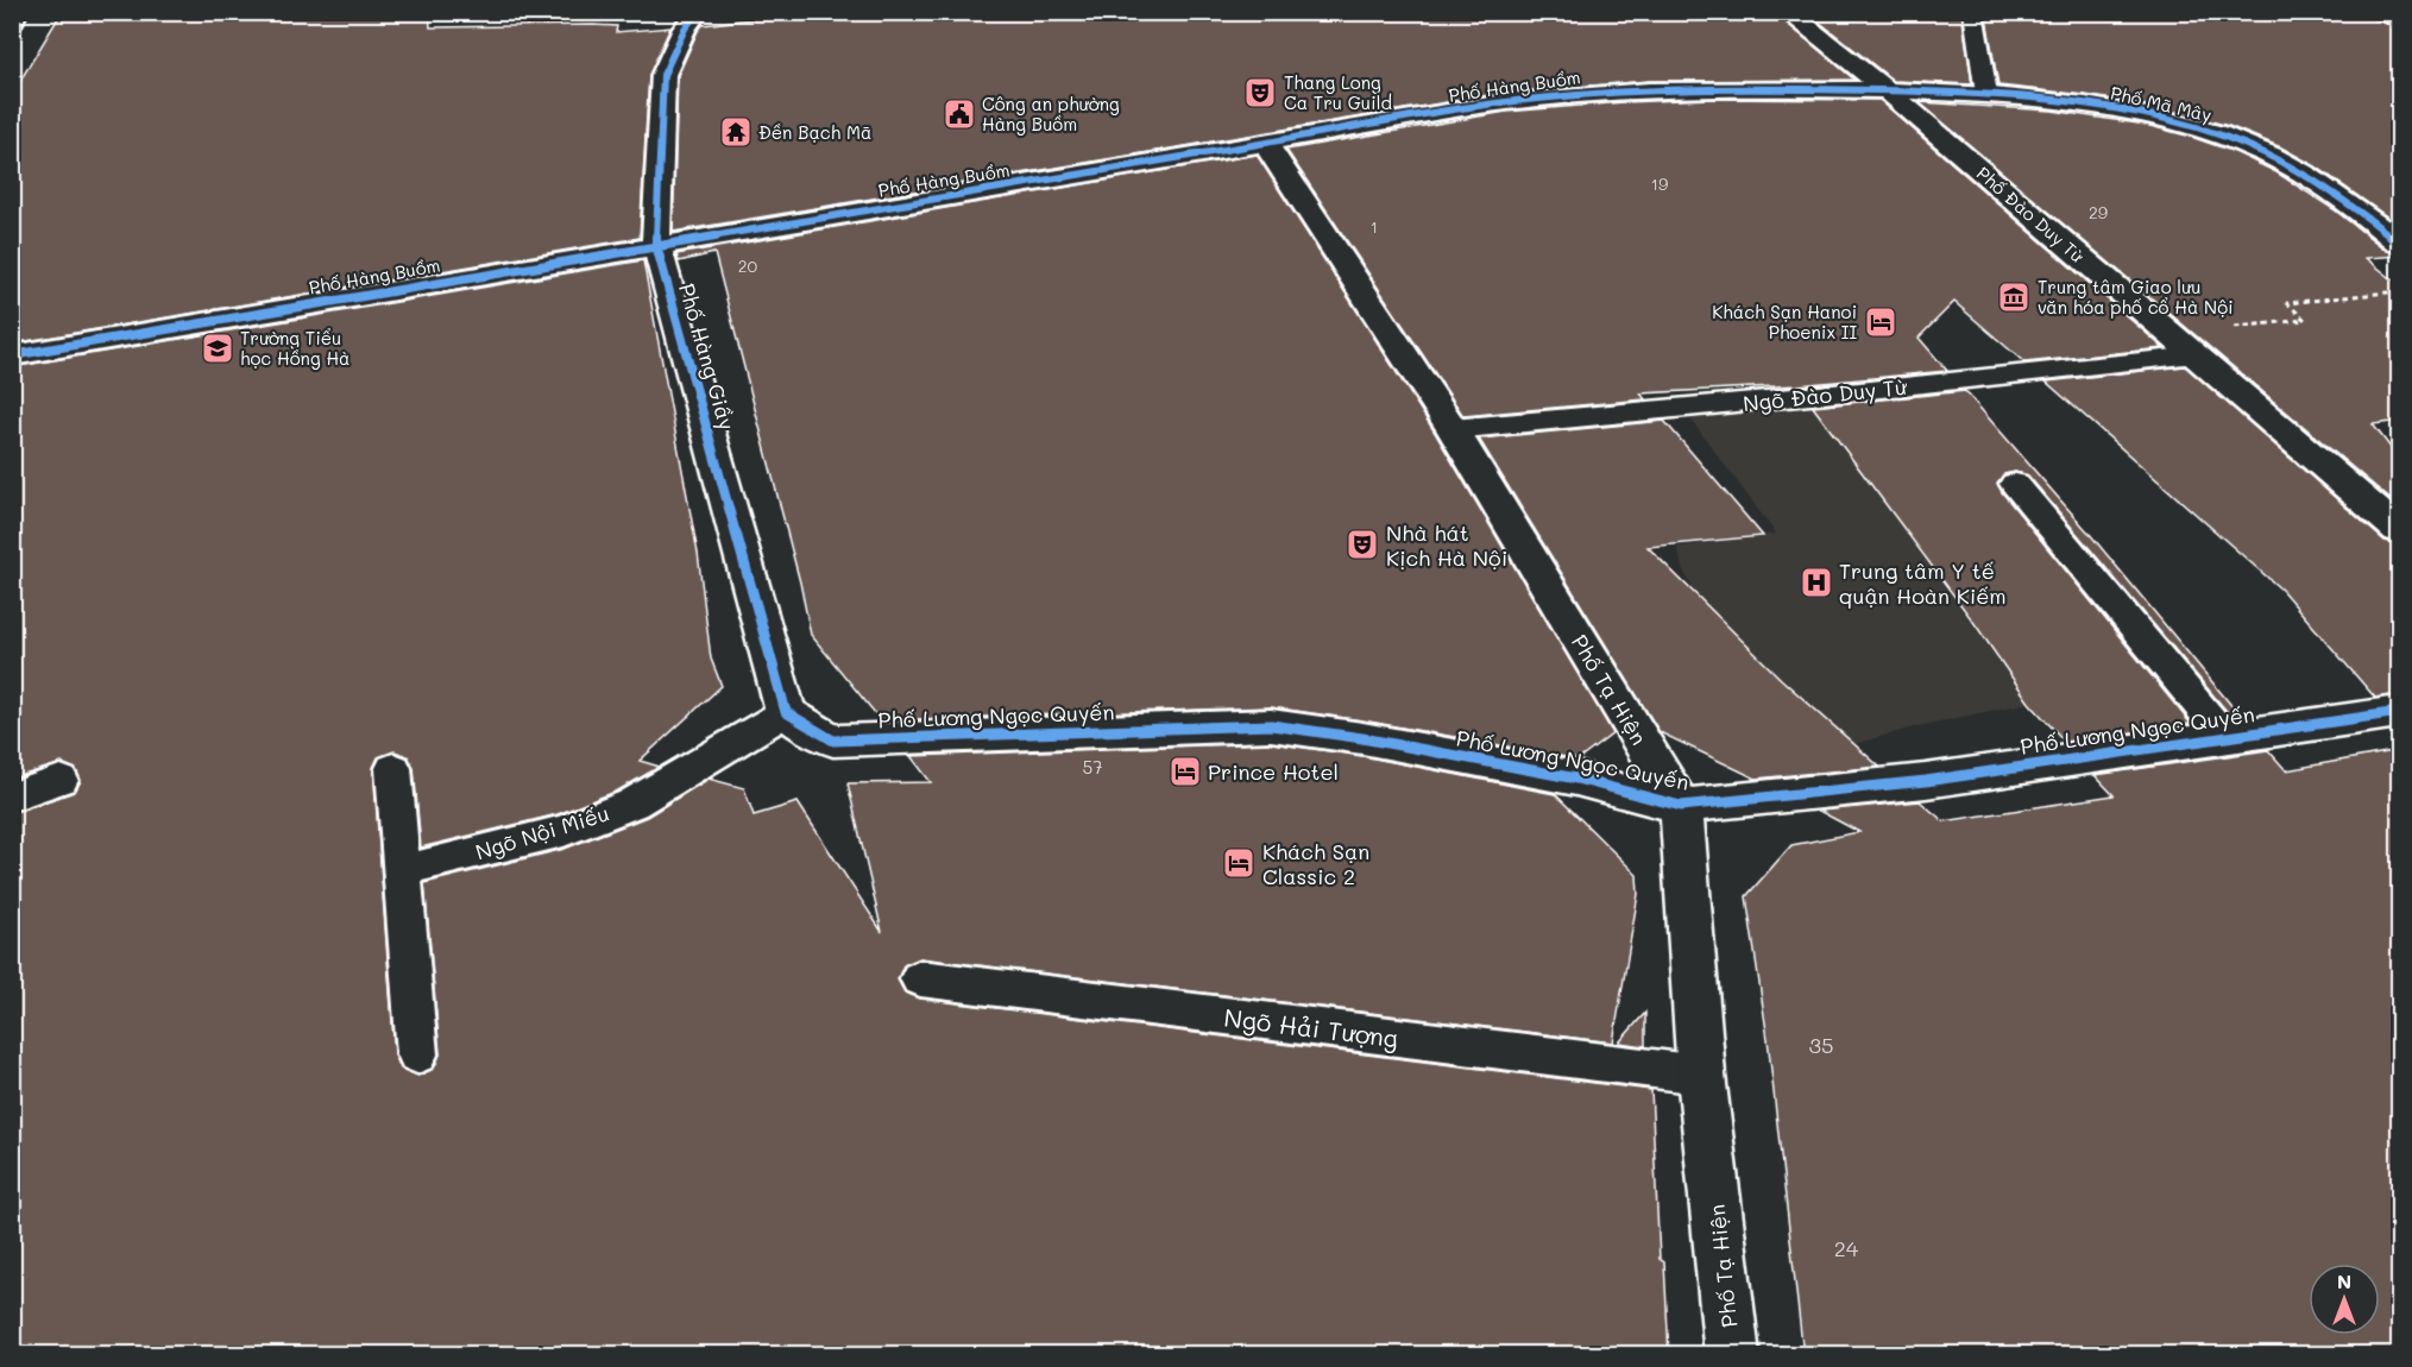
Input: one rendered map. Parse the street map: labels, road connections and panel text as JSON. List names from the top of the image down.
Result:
{
  "streets": {
    "street": [
      "Phố Hàng Buồm",
      "Phố Mã Mây",
      "Phố Đào Duy Từ",
      "Phố Hàng Giầy",
      "Phố Tạ Hiện",
      "Phố Lương Ngọc Quyến"
    ],
    "lane": ["Ngõ Đào Duy Từ", "Ngõ Nội Miếu", "Ngõ Hải Tượng"]
  },
  "crossings": [
    ["Phố Hàng Buồm", "Phố Mã Mây"],
    ["Phố Hàng Buồm", "Phố Đào Duy Từ"],
    ["Phố Hàng Buồm", "Phố Hàng Giầy"],
    ["Phố Hàng Buồm", "Phố Tạ Hiện"],
    ["Phố Mã Mây", "Phố Đào Duy Từ"],
    ["Phố Đào Duy Từ", "Ngõ Đào Duy Từ"],
    ["Phố Hàng Giầy", "Phố Lương Ngọc Quyến"],
    ["Phố Hàng Giầy", "Ngõ Nội Miếu"],
    ["Ngõ Đào Duy Từ", "Phố Tạ Hiện"],
    ["Phố Tạ Hiện", "Phố Lương Ngọc Quyến"],
    ["Phố Tạ Hiện", "Ngõ Hải Tượng"],
    ["Phố Lương Ngọc Quyến", "Ngõ Nội Miếu"]
  ],
  "places": {
    "theatre": ["Thang Long Ca Tru Guild", "Nhà hát Kịch Hà Nội"],
    "public building": ["Công an phường Hàng Buồm"],
    "temple": ["Đền Bạch Mã"],
    "museum": ["Trung tâm Giao lưu văn hóa phố cổ Hà Nội"],
    "hotel": ["Khách Sạn Hanoi Phoenix II", "Prince Hotel", "Khách Sạn Classic 2"],
    "school or university": ["Trường Tiểu học Hồng Hà"],
    "hospital": ["Trung tâm Y tế quận Hoàn Kiếm"]
  },
  "house_numbers": [
    "19",
    "29",
    "1",
    "20",
    "57",
    "35",
    "24"
  ],
  "north": "top"
}
